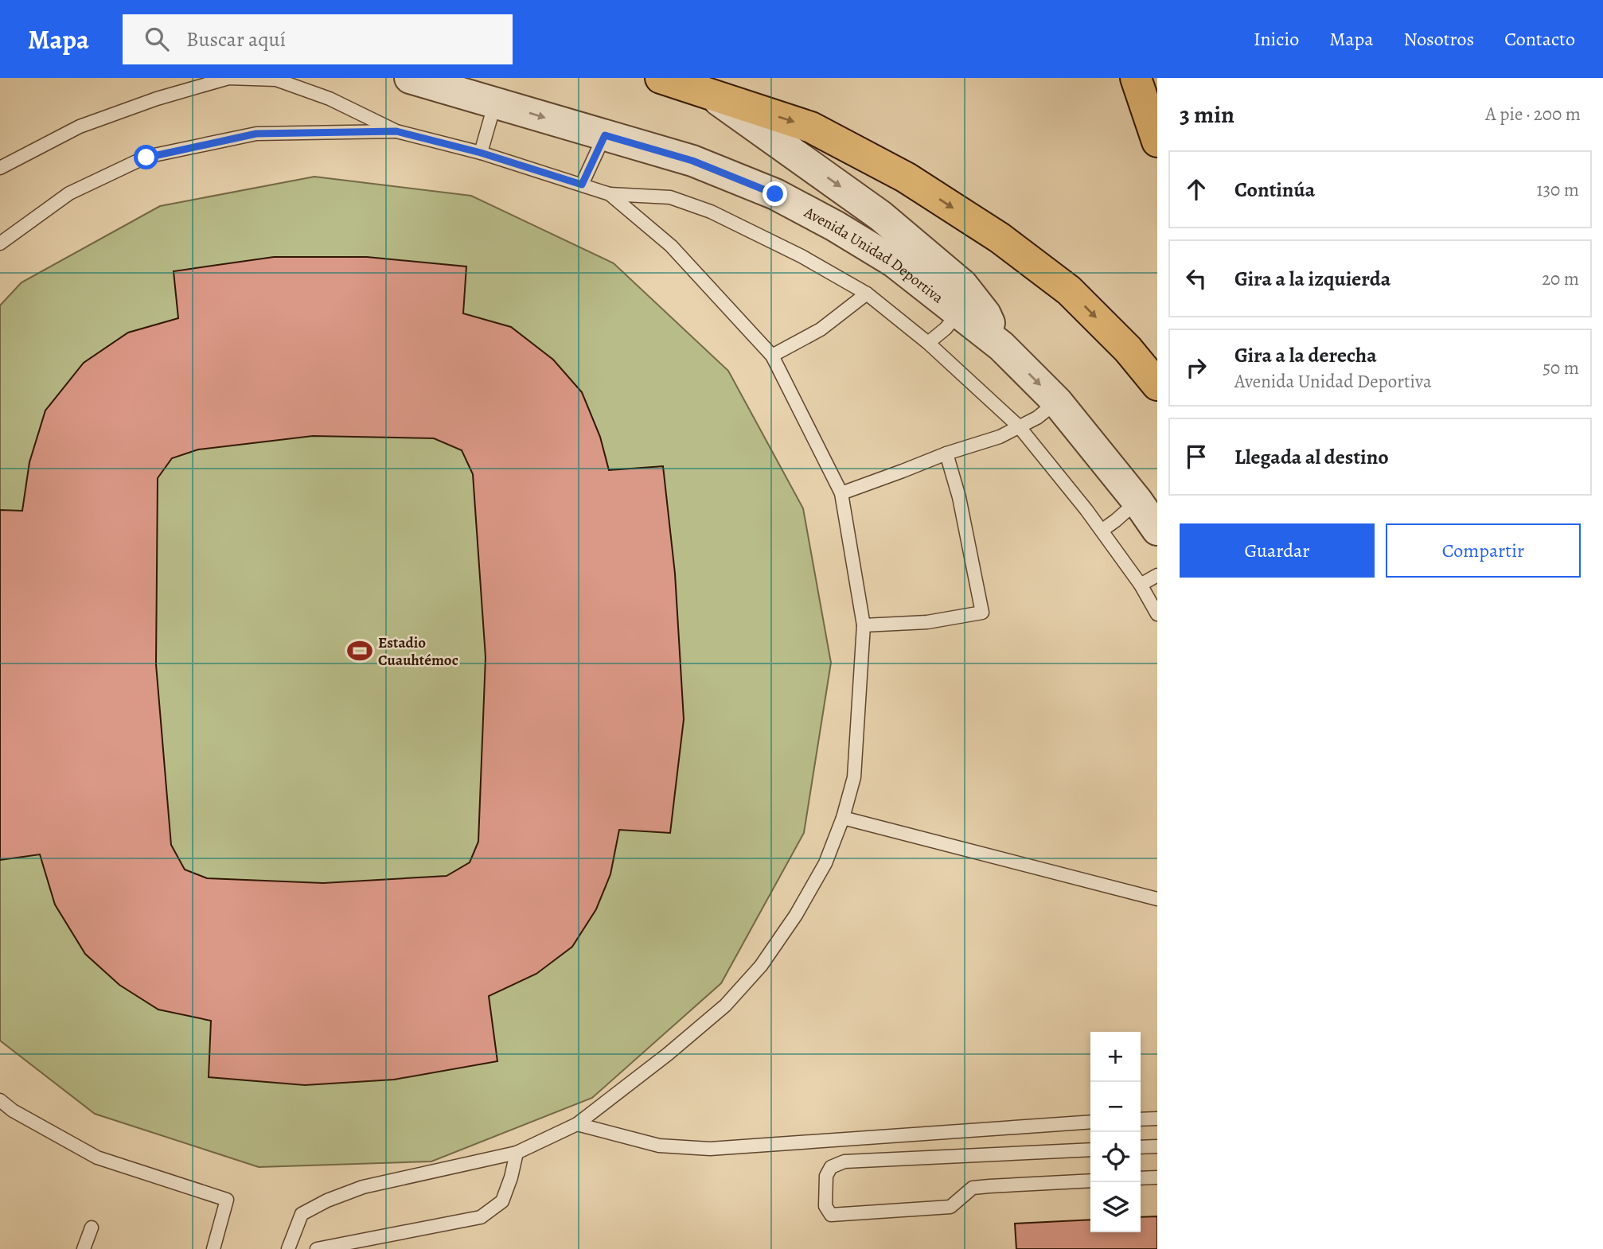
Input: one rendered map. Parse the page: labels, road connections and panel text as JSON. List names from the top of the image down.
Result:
{
  "streets": {
    "street": ["Avenida Unidad Deportiva"]
  },
  "places": {
    "sports": ["Estadio Cuauhtémoc"]
  },
  "page": {
    "header": "Mapa",
    "search": "Buscar aquí",
    "nav": [
      "Inicio",
      "Mapa",
      "Nosotros",
      "Contacto"
    ],
    "heading": ["3 min", "A pie · 200 m"],
    "list": [
      ["Continúa", "130 m"],
      ["Gira a la izquierda", "20 m"],
      ["Gira a la derecha", "Avenida Unidad Deportiva", "50 m"],
      "Llegada al destino"
    ],
    "buttons": ["Guardar", "Compartir"],
    "map_buttons": ["+", "−"]
  }
}
